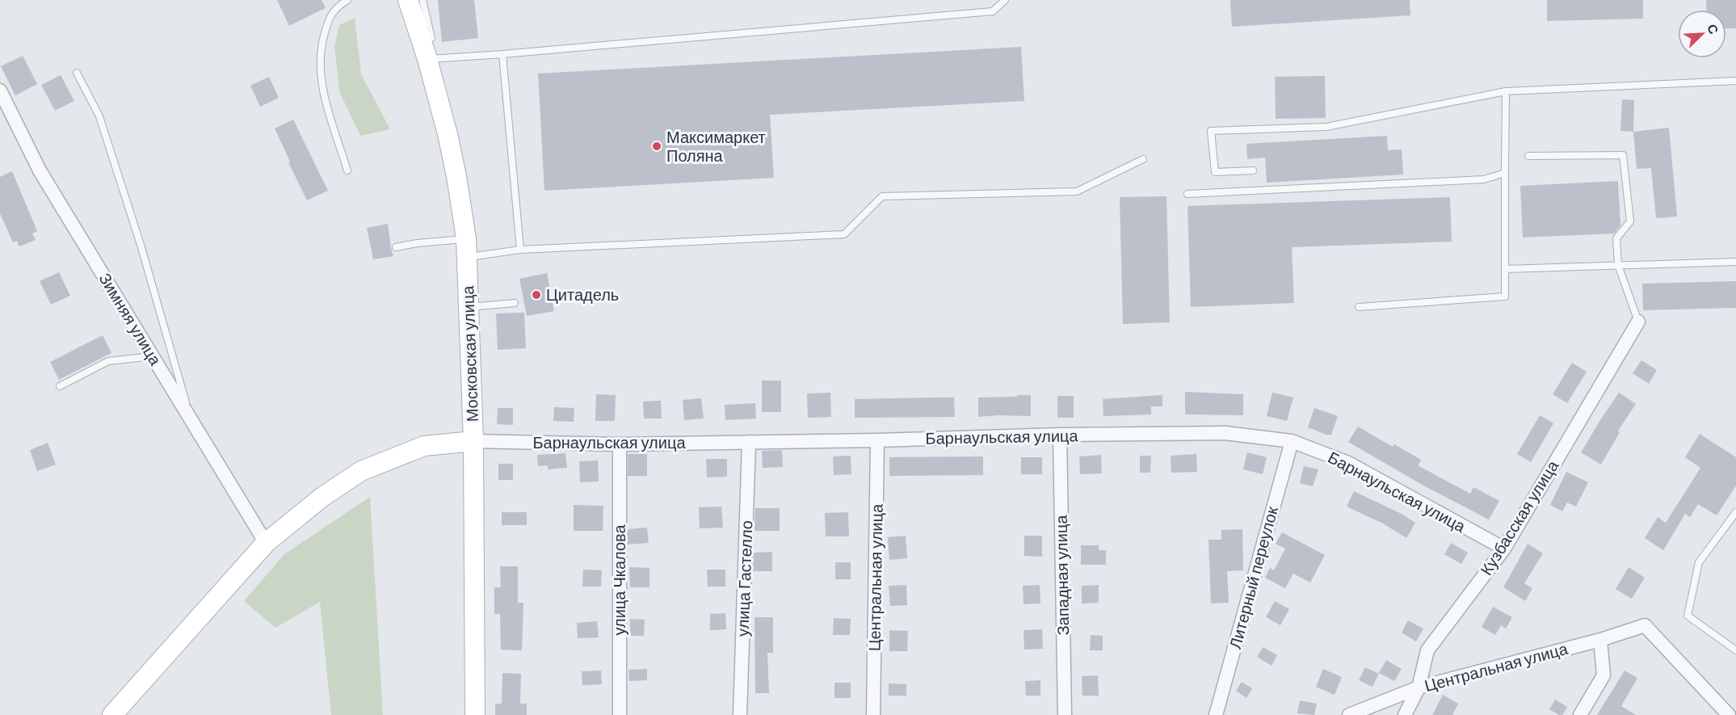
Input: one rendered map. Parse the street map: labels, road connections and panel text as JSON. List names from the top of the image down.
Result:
{
  "streets": {
    "main road": ["Московская улица"],
    "street": [
      "Зимняя улица",
      "Барнаульская улица",
      "Кузбасская улица",
      "Западная улица",
      "Центральная улица",
      "Литерный переулок",
      "улица Гастелло",
      "улица Чкалова"
    ]
  },
  "crossings": [
    ["Московская улица", "Барнаульская улица"],
    ["Барнаульская улица", "Кузбасская улица"],
    ["Барнаульская улица", "Западная улица"],
    ["Барнаульская улица", "Центральная улица"],
    ["Барнаульская улица", "Литерный переулок"],
    ["Барнаульская улица", "улица Гастелло"],
    ["Барнаульская улица", "улица Чкалова"],
    ["Кузбасская улица", "Центральная улица"]
  ],
  "places": ["Максимаркет Поляна", "Цитадель"],
  "north": "top right"
}
